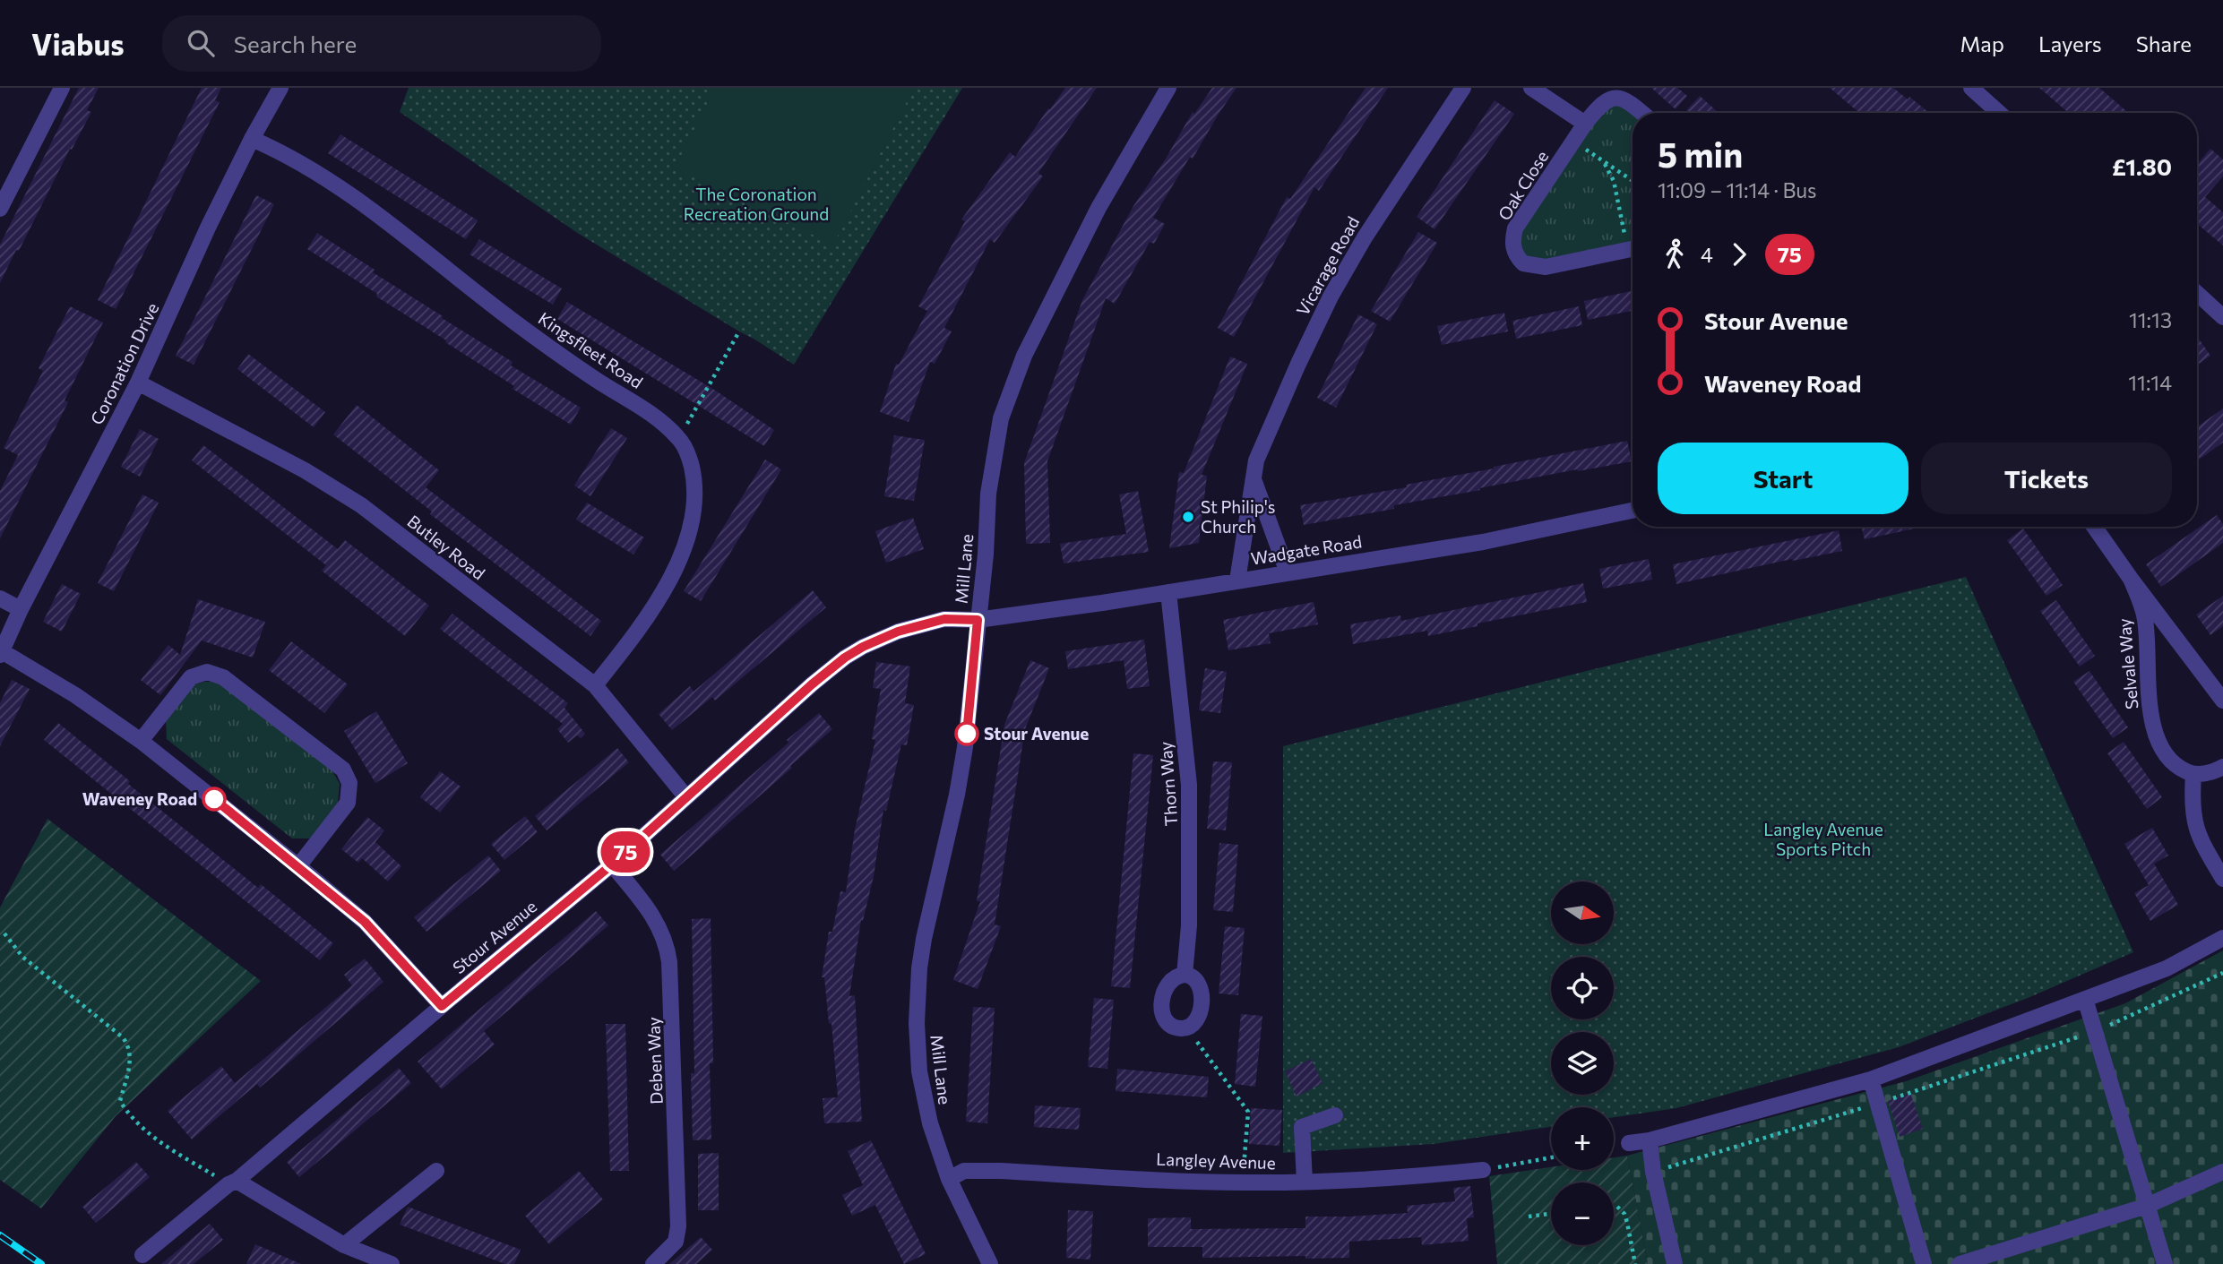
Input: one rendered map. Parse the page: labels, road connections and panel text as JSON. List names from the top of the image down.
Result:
{
  "streets": {
    "street": [
      "Oak Close",
      "Vicarage Road",
      "Kingsfleet Road",
      "Coronation Drive",
      "Butley Road",
      "Wadgate Road",
      "Mill Lane",
      "Selvale Way",
      "Thorn Way",
      "Stour Avenue",
      "Deben Way",
      "Langley Avenue"
    ]
  },
  "crossings": [
    ["Vicarage Road", "Wadgate Road"],
    ["Kingsfleet Road", "Coronation Drive"],
    ["Kingsfleet Road", "Butley Road"],
    ["Coronation Drive", "Butley Road"],
    ["Butley Road", "Stour Avenue"],
    ["Wadgate Road", "Mill Lane"],
    ["Wadgate Road", "Thorn Way"],
    ["Wadgate Road", "Stour Avenue"],
    ["Mill Lane", "Stour Avenue"],
    ["Mill Lane", "Langley Avenue"],
    ["Stour Avenue", "Deben Way"]
  ],
  "parks": ["The Coronation Recreation Ground", "Langley Avenue Sports Pitch"],
  "places": ["St Philip's Church", "Stour Avenue", "Waveney Road"],
  "lines": ["bus line 75"],
  "north": "right",
  "page": {
    "header": "Viabus",
    "search": "Search here",
    "nav": ["Map", "Layers", "Share"],
    "on_map": "75",
    "heading": ["5 min", "11:09 – 11:14 · Bus", "£1.80"],
    "legs": ["4", "75"],
    "list": [
      {
        "name": "Stour Avenue",
        "value": "11:13"
      },
      {
        "name": "Waveney Road",
        "value": "11:14"
      }
    ],
    "buttons": ["Start", "Tickets"],
    "map_buttons": ["+", "−"]
  }
}
